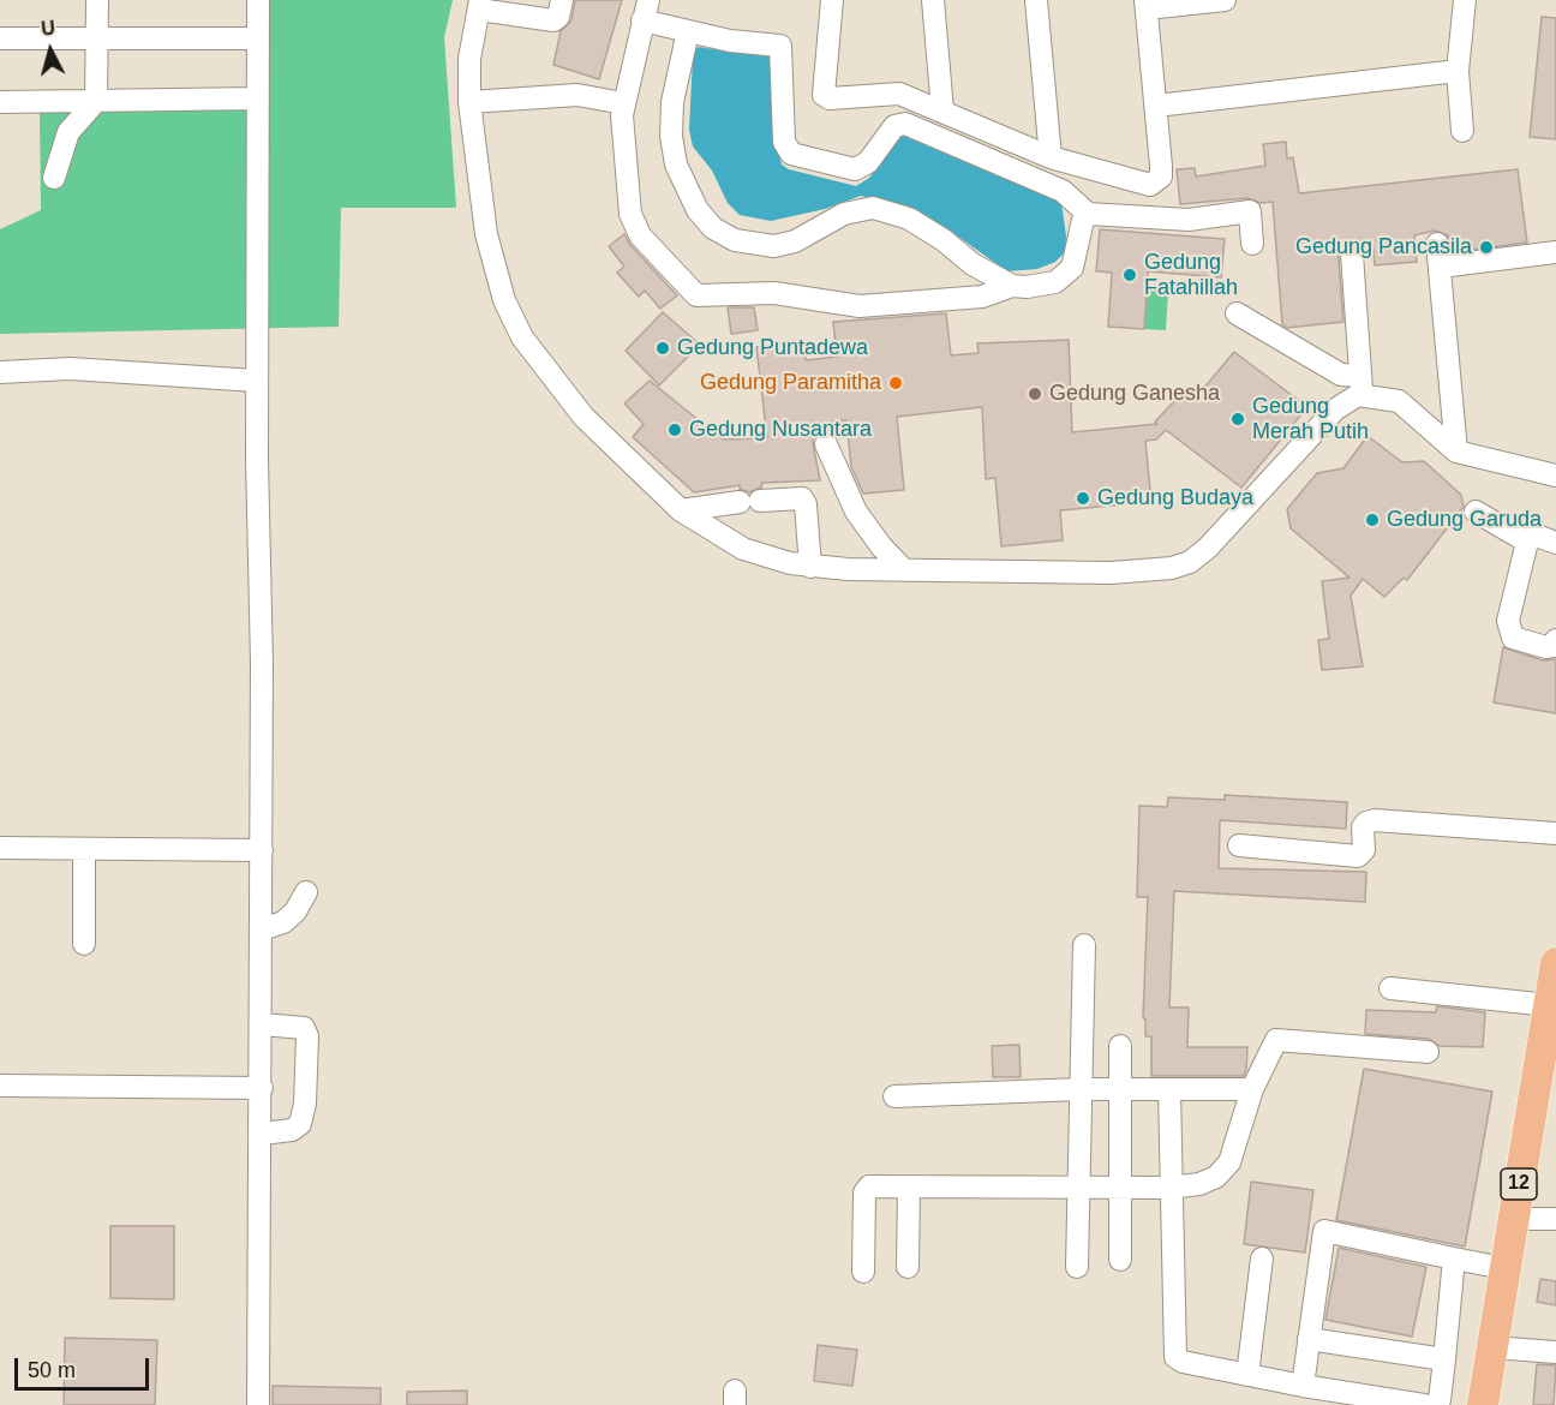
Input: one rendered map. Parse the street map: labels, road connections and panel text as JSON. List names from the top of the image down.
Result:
{
  "streets": {
    "highway": ["12"]
  },
  "places": [
    "Gedung Pancasila",
    "Gedung Fatahillah",
    "Gedung Puntadewa",
    "Gedung Paramitha",
    "Gedung Ganesha",
    "Gedung Merah Putih",
    "Gedung Nusantara",
    "Gedung Budaya",
    "Gedung Garuda"
  ],
  "scale_bar": "50 m",
  "north": "top"
}
